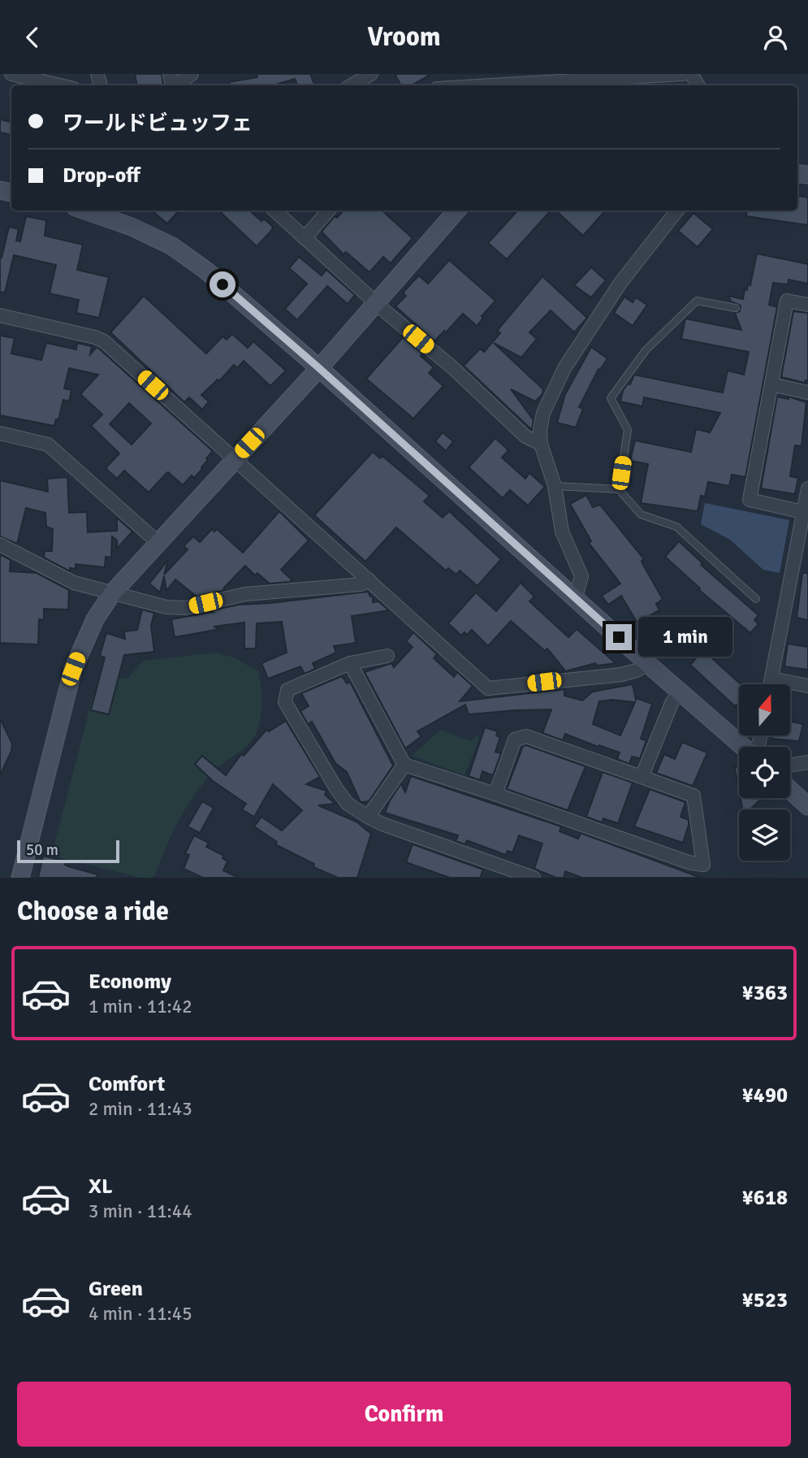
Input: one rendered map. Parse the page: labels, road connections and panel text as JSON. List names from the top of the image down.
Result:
{
  "scale_bar": "50 m",
  "north": "top",
  "page": {
    "header": "Vroom",
    "banner": ["ワールドビュッフェ", "Drop-off"],
    "bubble": "1 min",
    "scale": "50 m",
    "heading": "Choose a ride",
    "list": [
      {
        "name": "Economy",
        "note": "1 min · 11:42",
        "value": "¥363"
      },
      {
        "name": "Comfort",
        "note": "2 min · 11:43",
        "value": "¥490"
      },
      {
        "name": "XL",
        "note": "3 min · 11:44",
        "value": "¥618"
      },
      {
        "name": "Green",
        "note": "4 min · 11:45",
        "value": "¥523"
      }
    ],
    "buttons": "Confirm"
  }
}
